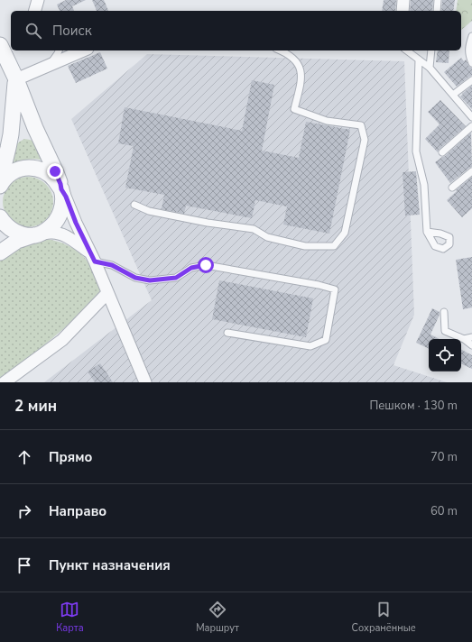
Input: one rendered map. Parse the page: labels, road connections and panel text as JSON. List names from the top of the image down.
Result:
{
  "page": {
    "search": "Поиск",
    "heading": ["2 мин", "Пешком · 130 m"],
    "list": [
      ["Прямо", "70 m"],
      ["Направо", "60 m"],
      "Пункт назначения"
    ],
    "nav": ["Карта", "Маршрут", "Сохранённые"]
  }
}
